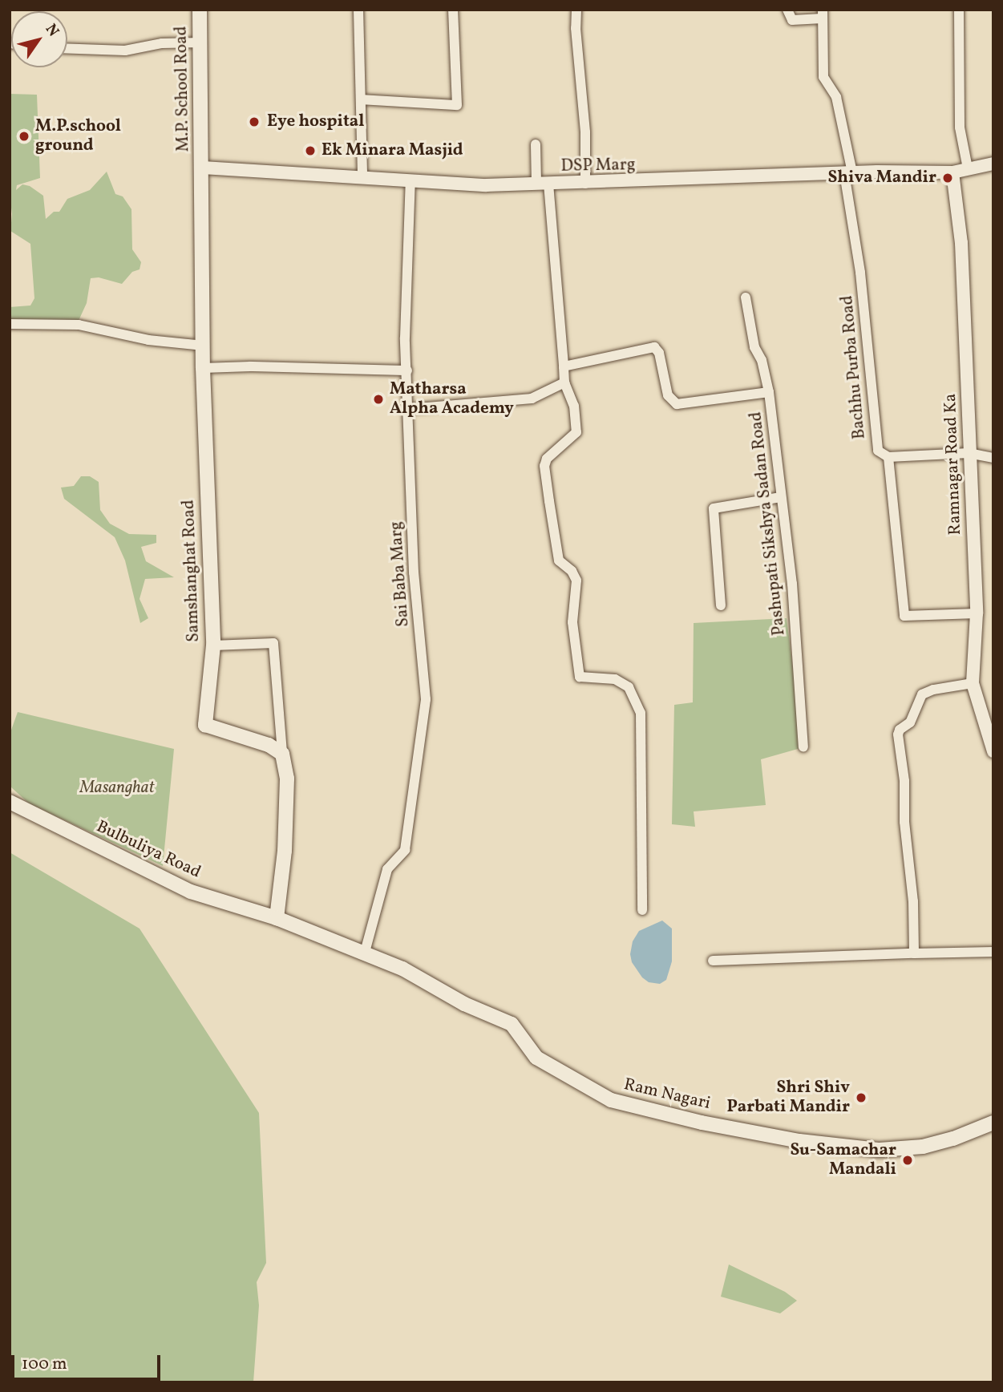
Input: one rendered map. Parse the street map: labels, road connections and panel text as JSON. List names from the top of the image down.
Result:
{
  "streets": {
    "main road": [
      "M.P. School Road",
      "Samshanghat Road",
      "Bulbuliya Road",
      "Ram Nagari"
    ],
    "street": [
      "DSP Marg",
      "Bachhu Purba Road",
      "Ramnagar Road Ka",
      "Pashupati Sikshya Sadan Road",
      "Sai Baba Marg"
    ]
  },
  "crossings": [
    ["M.P. School Road", "DSP Marg"],
    ["M.P. School Road", "Samshanghat Road"],
    ["DSP Marg", "Bachhu Purba Road"],
    ["DSP Marg", "Ramnagar Road Ka"],
    ["DSP Marg", "Samshanghat Road"],
    ["DSP Marg", "Sai Baba Marg"],
    ["Bachhu Purba Road", "Ramnagar Road Ka"],
    ["Sai Baba Marg", "Ram Nagari"],
    ["Bulbuliya Road", "Ram Nagari"]
  ],
  "parks": ["Masanghat"],
  "places": [
    "Eye hospital",
    "M.P.school ground",
    "Ek Minara Masjid",
    "Shiva Mandir",
    "Matharsa Alpha Academy",
    "Shri Shiv Parbati Mandir",
    "Su-Samachar Mandali"
  ],
  "scale_bar": "100 m",
  "north": "top right"
}
